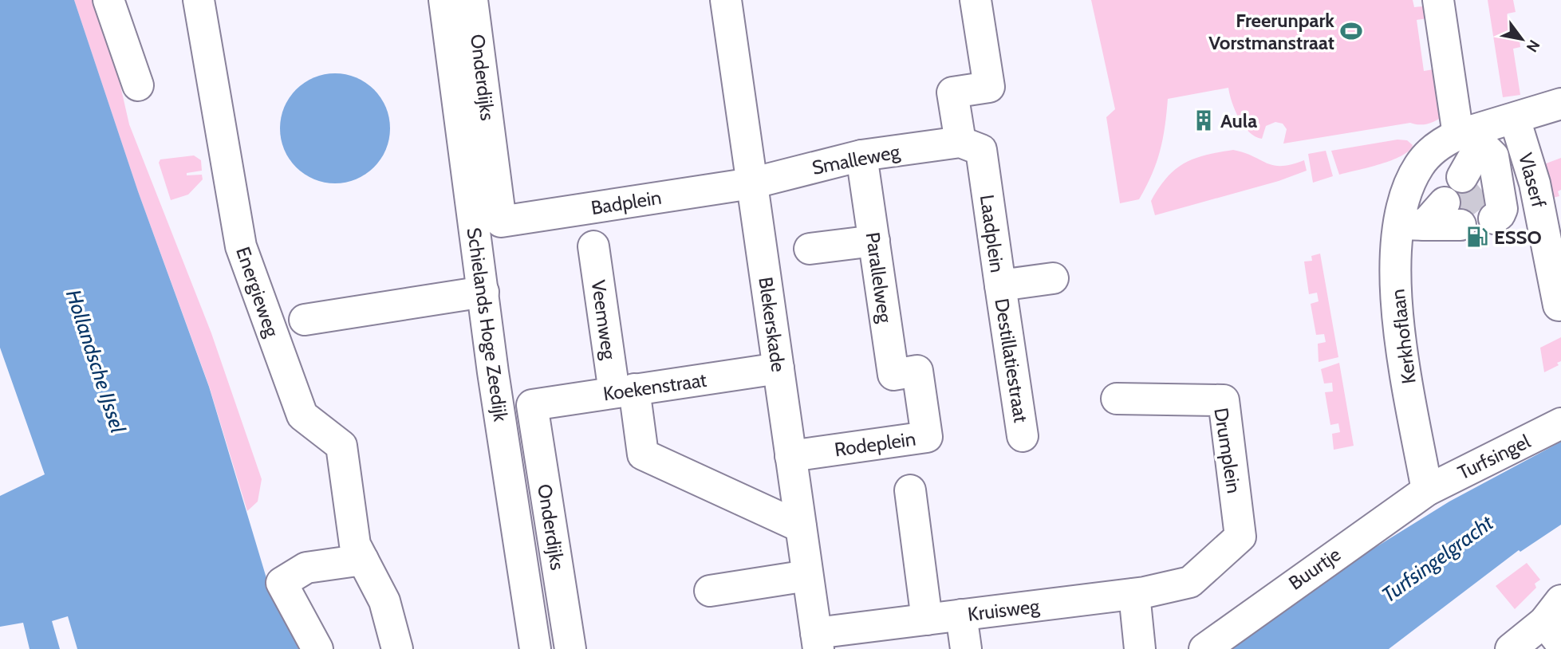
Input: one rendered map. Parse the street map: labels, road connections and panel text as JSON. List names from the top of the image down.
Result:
{
  "streets": {
    "street": [
      "Onderdijks",
      "Smalleweg",
      "Vlaserf",
      "Badplein",
      "Laadplein",
      "Parallelweg",
      "Energieweg",
      "Veemweg",
      "Schielands Hoge Zeedijk",
      "Blekerskade",
      "Kerkhoflaan",
      "Destillatiestraat",
      "Koekenstraat",
      "Rodeplein",
      "Drumplein",
      "Turfsingel",
      "Buurtje",
      "Kruisweg"
    ]
  },
  "crossings": [
    ["Onderdijks", "Badplein"],
    ["Onderdijks", "Koekenstraat"],
    ["Smalleweg", "Badplein"],
    ["Smalleweg", "Laadplein"],
    ["Smalleweg", "Parallelweg"],
    ["Smalleweg", "Blekerskade"],
    ["Vlaserf", "Kerkhoflaan"],
    ["Badplein", "Blekerskade"],
    ["Laadplein", "Destillatiestraat"],
    ["Parallelweg", "Rodeplein"],
    ["Veemweg", "Blekerskade"],
    ["Veemweg", "Koekenstraat"],
    ["Blekerskade", "Koekenstraat"],
    ["Blekerskade", "Rodeplein"],
    ["Blekerskade", "Kruisweg"],
    ["Kerkhoflaan", "Turfsingel"],
    ["Kerkhoflaan", "Buurtje"],
    ["Drumplein", "Kruisweg"],
    ["Turfsingel", "Buurtje"]
  ],
  "water": ["Hollandsche IJssel", "Turfsingelgracht"],
  "places": {
    "sports": ["Freerunpark Vorstmanstraat"],
    "building": ["Aula"],
    "fuel station": ["ESSO"]
  },
  "north": "bottom right"
}
